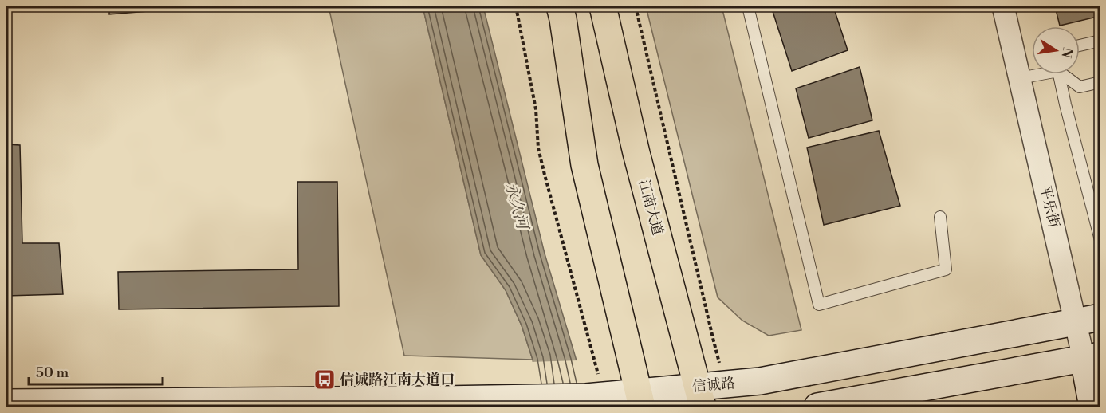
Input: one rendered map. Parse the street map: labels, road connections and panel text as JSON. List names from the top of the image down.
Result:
{
  "streets": {
    "main road": ["平乐街", "江南大道", "信诚路"]
  },
  "crossings": [
    ["平乐街", "信诚路"],
    ["江南大道", "信诚路"]
  ],
  "water": ["永久河"],
  "places": {
    "bus stop": ["信诚路江南大道口"]
  },
  "scale_bar": "50 m",
  "north": "right"
}
